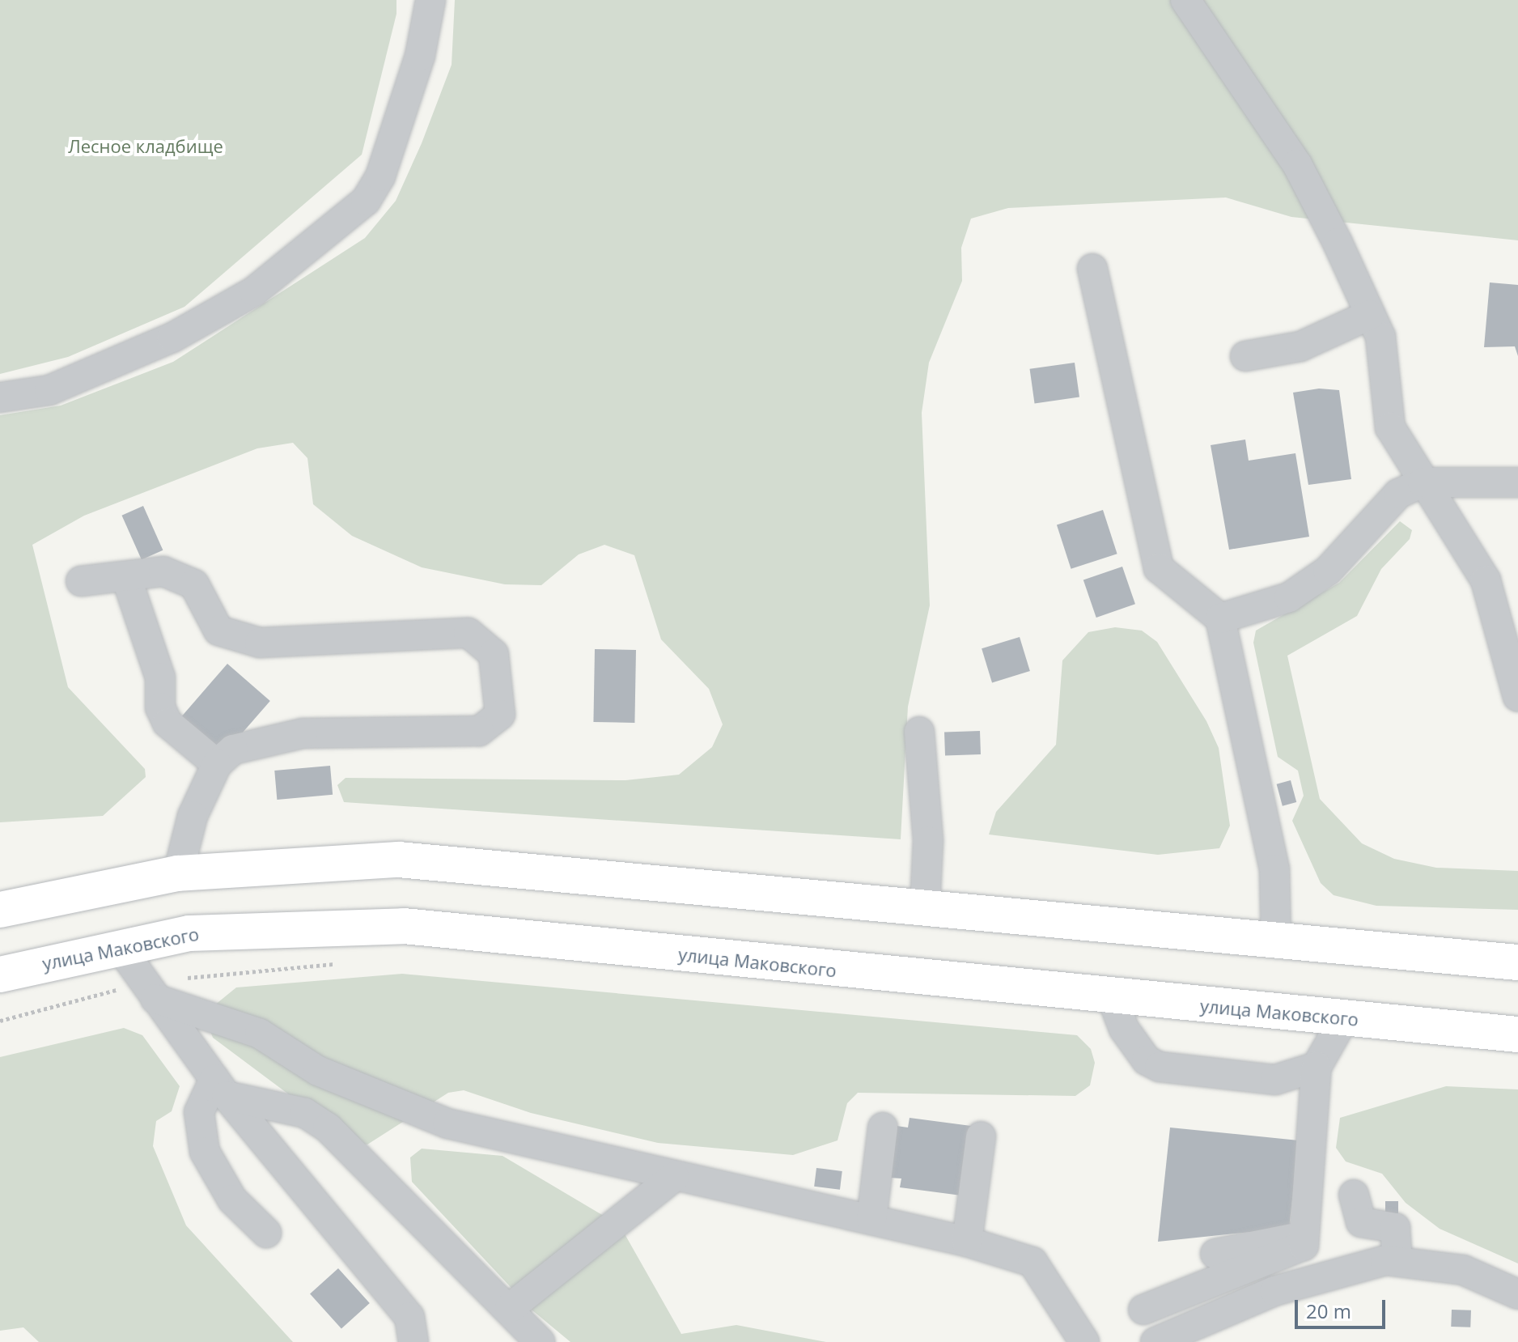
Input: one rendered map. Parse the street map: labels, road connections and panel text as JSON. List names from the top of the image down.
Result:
{
  "streets": {
    "highway": ["улица Маковского"]
  },
  "parks": ["Лесное кладбище"],
  "scale_bar": "20 m"
}
